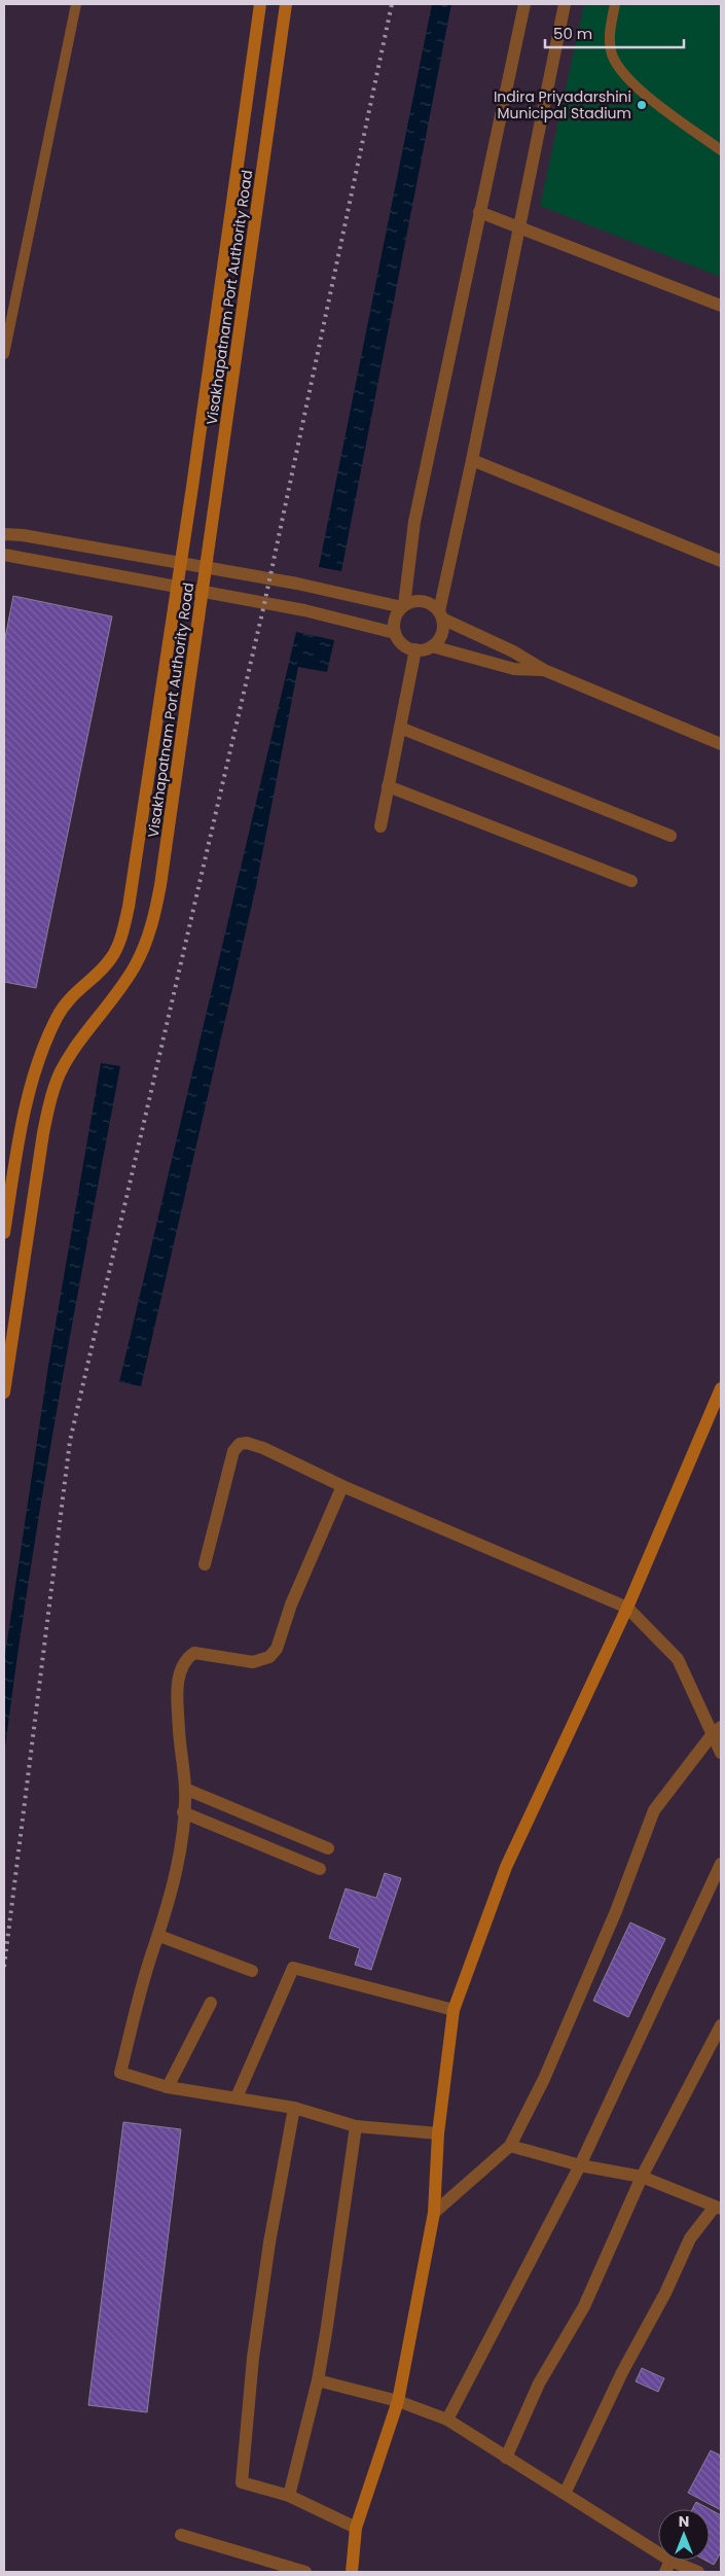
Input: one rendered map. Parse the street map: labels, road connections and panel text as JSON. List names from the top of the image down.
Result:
{
  "streets": {
    "main road": ["Visakhapatnam Port Authority Road"]
  },
  "places": ["Indira Priyadarshini Municipal Stadium"],
  "scale_bar": "50 m",
  "north": "top"
}
